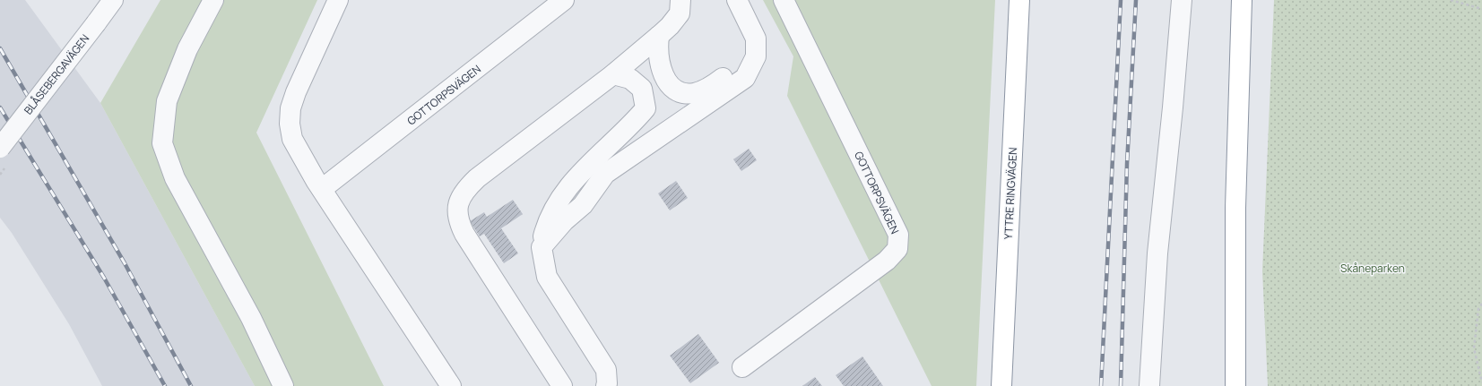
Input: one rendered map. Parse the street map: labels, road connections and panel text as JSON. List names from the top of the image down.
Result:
{
  "streets": {
    "highway": ["YTTRE RINGVÄGEN"],
    "street": ["BLÅSEBERGAVÄGEN", "GOTTORPSVÄGEN"]
  },
  "parks": ["Skåneparken"]
}
